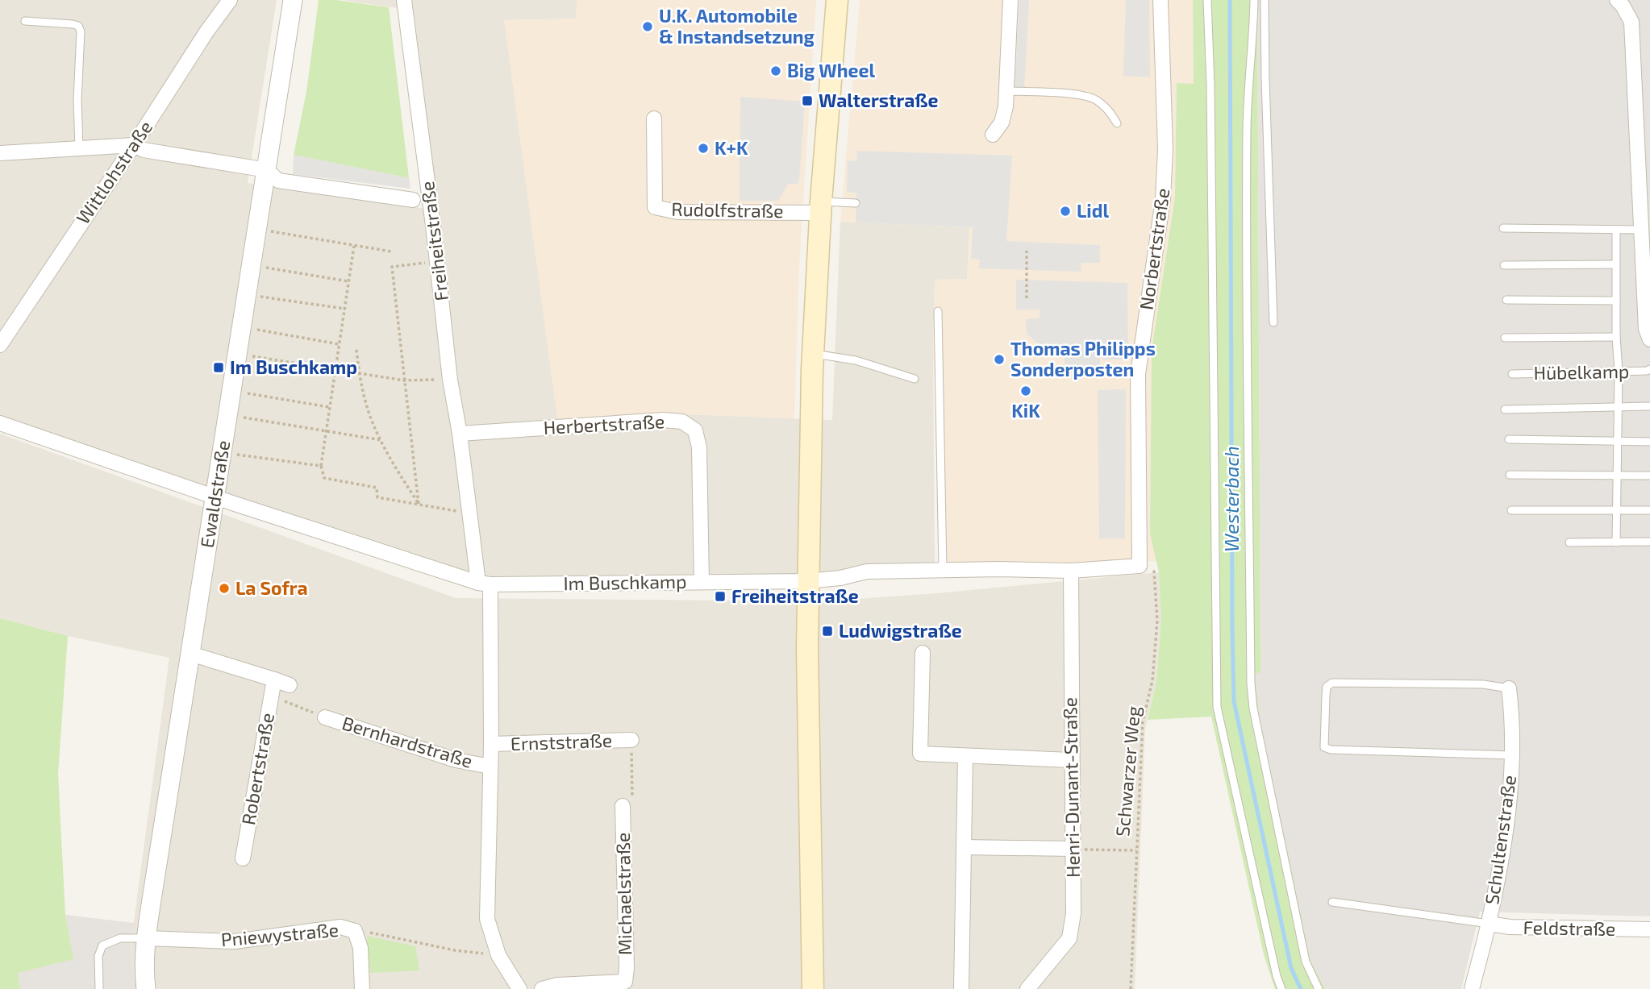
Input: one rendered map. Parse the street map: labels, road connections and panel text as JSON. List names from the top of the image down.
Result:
{
  "streets": {
    "street": [
      "Wittlohstraße",
      "Rudolfstraße",
      "Freiheitstraße",
      "Norbertstraße",
      "Herbertstraße",
      "Ewaldstraße",
      "Im Buschkamp",
      "Bernhardstraße",
      "Ernststraße",
      "Robertstraße",
      "Henri-Dunant-Straße",
      "Schultenstraße",
      "Michaelstraße",
      "Feldstraße",
      "Pniewystraße"
    ],
    "lane": ["Hübelkamp"],
    "path": ["Schwarzer Weg"]
  },
  "crossings": [
    ["Freiheitstraße", "Herbertstraße"],
    ["Freiheitstraße", "Im Buschkamp"],
    ["Freiheitstraße", "Bernhardstraße"],
    ["Freiheitstraße", "Ernststraße"],
    ["Norbertstraße", "Im Buschkamp"],
    ["Norbertstraße", "Schwarzer Weg"],
    ["Herbertstraße", "Im Buschkamp"],
    ["Ewaldstraße", "Im Buschkamp"],
    ["Ewaldstraße", "Pniewystraße"],
    ["Im Buschkamp", "Schwarzer Weg"],
    ["Im Buschkamp", "Henri-Dunant-Straße"],
    ["Schultenstraße", "Feldstraße"]
  ],
  "water": ["Westerbach"],
  "places": {
    "other": [
      "U.K. Automobile & Instandsetzung",
      "Big Wheel",
      "K+K",
      "Lidl",
      "Thomas Philipps Sonderposten",
      "KiK",
      "La Sofra"
    ],
    "transit": [
      "Walterstraße",
      "Im Buschkamp",
      "Freiheitstraße",
      "Ludwigstraße"
    ]
  }
}
